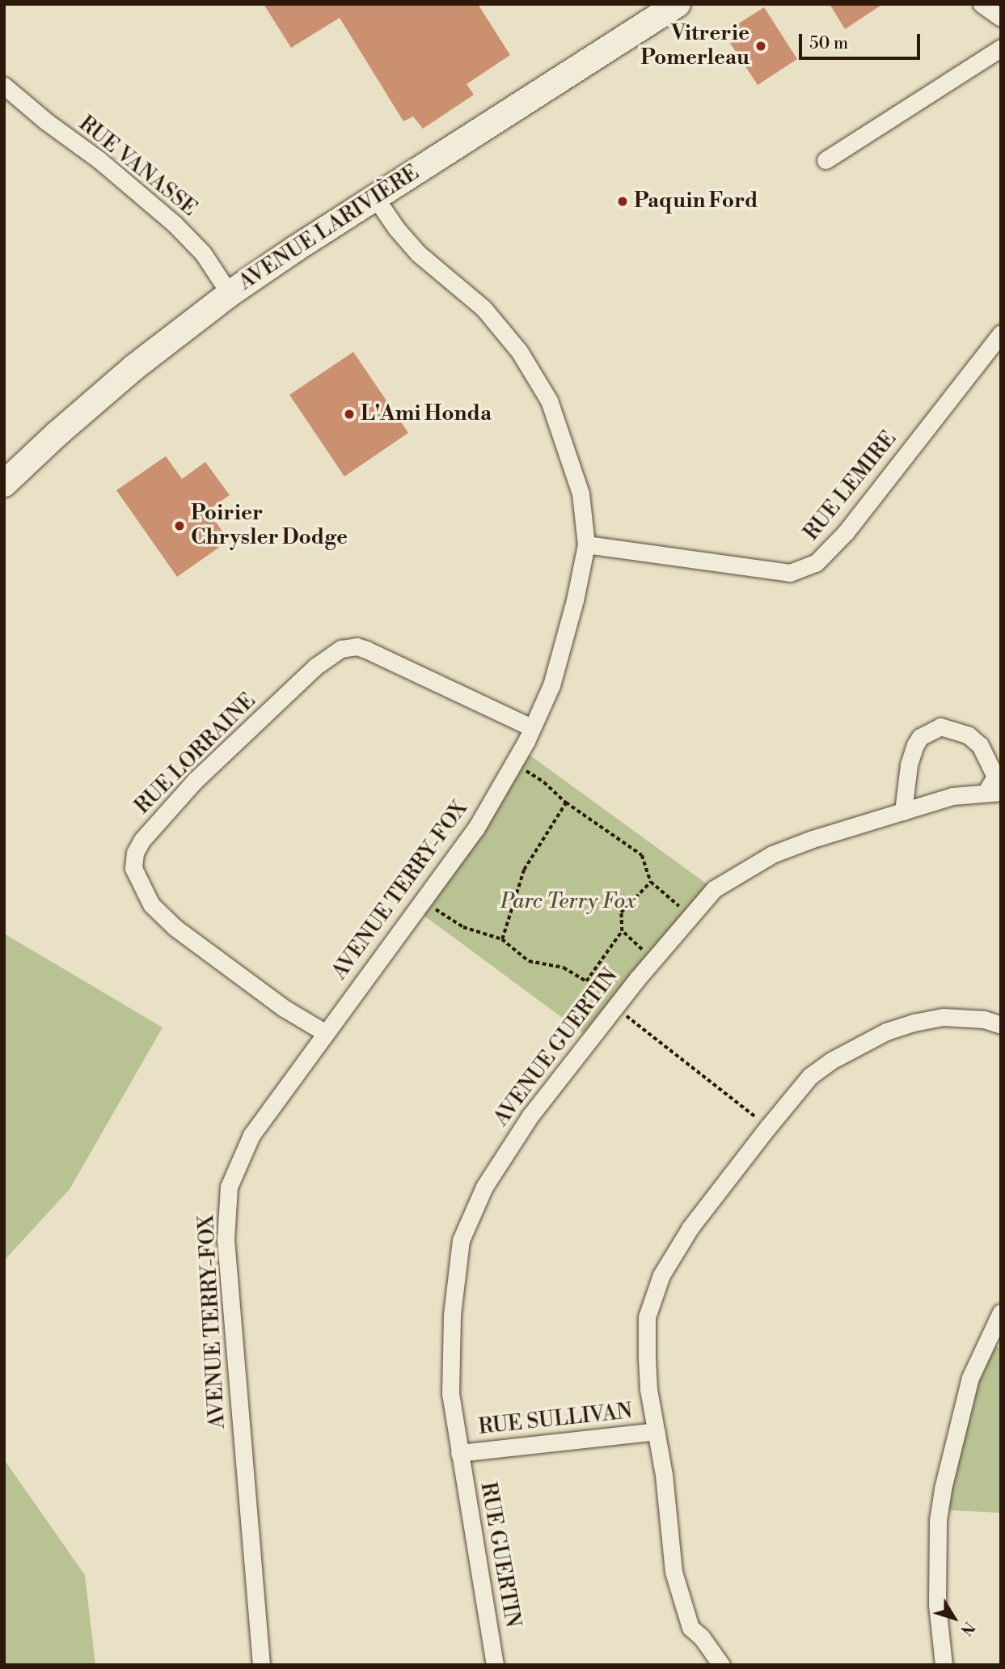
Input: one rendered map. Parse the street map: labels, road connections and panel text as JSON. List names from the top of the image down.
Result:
{
  "streets": {
    "main road": ["AVENUE LARIVIÈRE"],
    "street": [
      "RUE VANASSE",
      "RUE LEMIRE",
      "RUE LORRAINE",
      "AVENUE TERRY-FOX",
      "AVENUE GUERTIN",
      "RUE SULLIVAN",
      "RUE GUERTIN"
    ]
  },
  "crossings": [
    ["RUE VANASSE", "AVENUE LARIVIÈRE"],
    ["AVENUE LARIVIÈRE", "AVENUE TERRY-FOX"],
    ["RUE LEMIRE", "AVENUE TERRY-FOX"],
    ["RUE LORRAINE", "AVENUE TERRY-FOX"],
    ["AVENUE GUERTIN", "RUE SULLIVAN"],
    ["AVENUE GUERTIN", "RUE GUERTIN"],
    ["RUE SULLIVAN", "RUE GUERTIN"]
  ],
  "parks": ["Parc Terry Fox"],
  "places": [
    "Vitrerie Pomerleau",
    "Paquin Ford",
    "L'Ami Honda",
    "Poirier Chrysler Dodge"
  ],
  "scale_bar": "50 m",
  "north": "bottom right"
}
